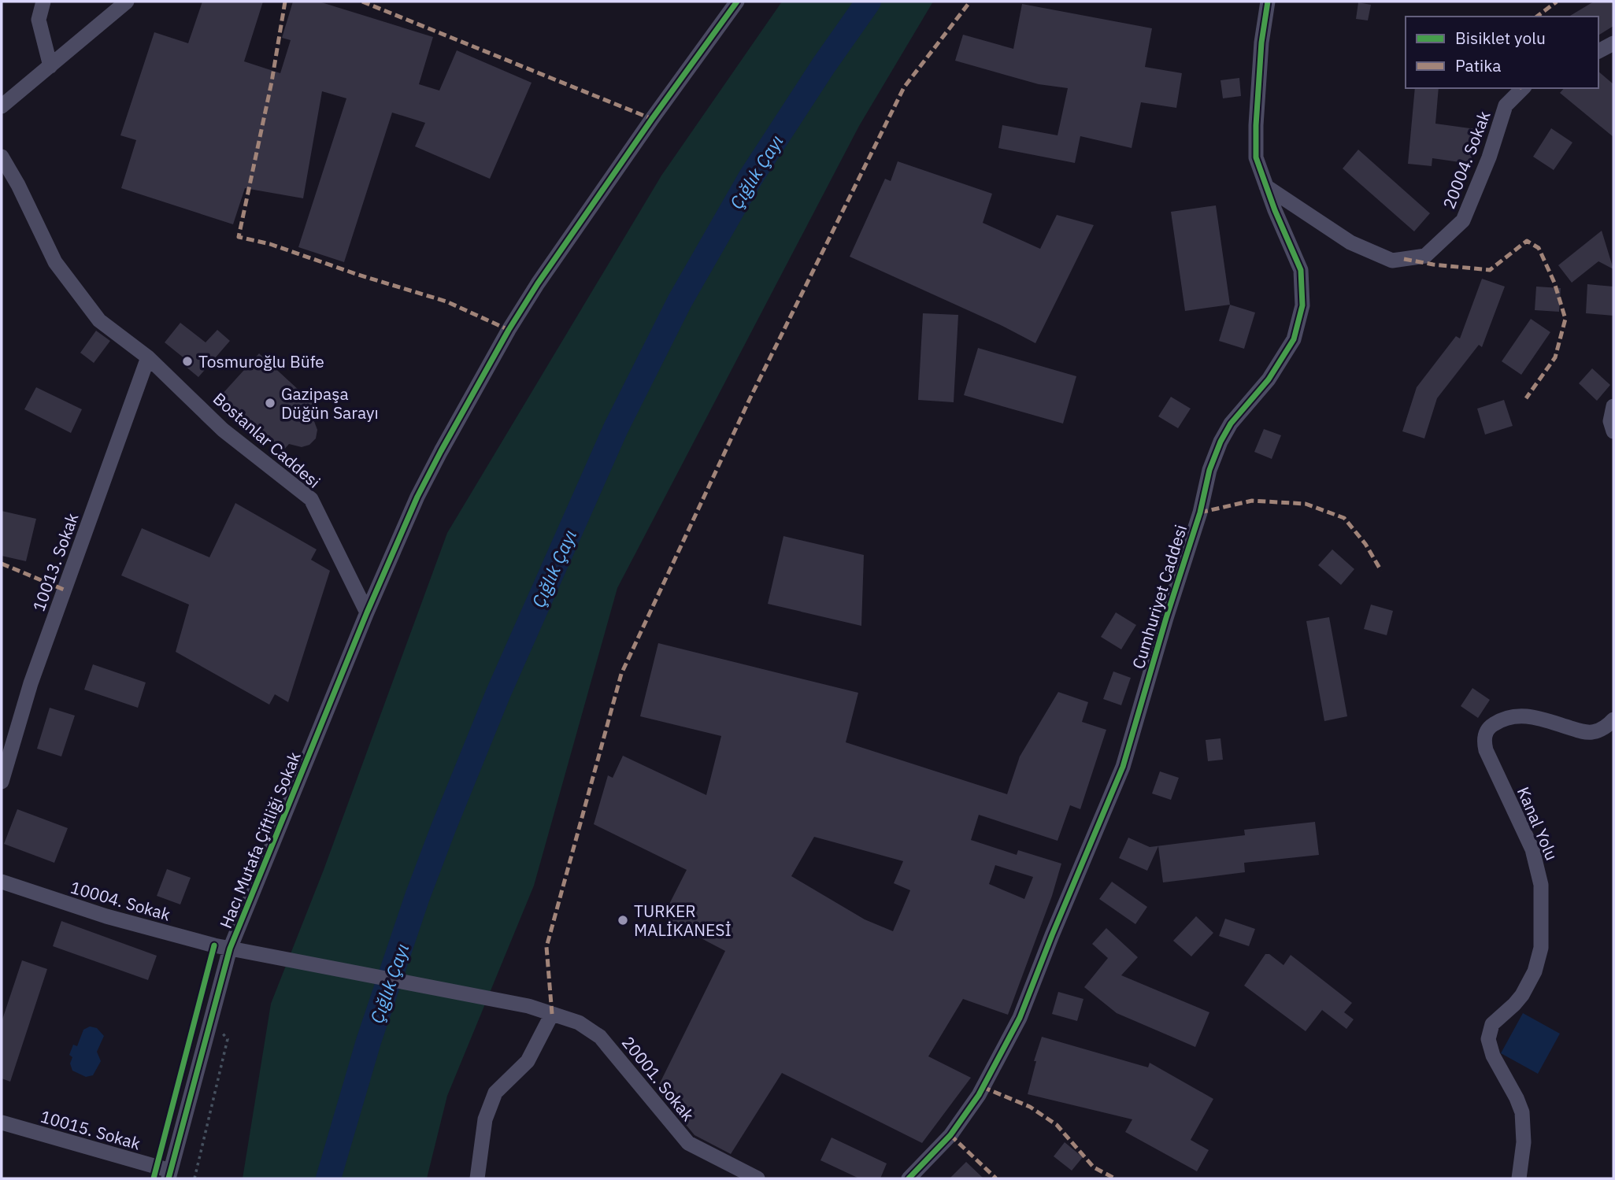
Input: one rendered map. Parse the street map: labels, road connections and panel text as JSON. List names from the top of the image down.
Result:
{
  "streets": {
    "street": [
      "20004. Sokak",
      "Bostanlar Caddesi",
      "10013. Sokak",
      "Cumhuriyet Caddesi",
      "Kanal Yolu",
      "Hacı Mutafa Çiftliği Sokak",
      "10004. Sokak",
      "20001. Sokak",
      "10015. Sokak"
    ]
  },
  "crossings": [
    ["20004. Sokak", "Cumhuriyet Caddesi"],
    ["Bostanlar Caddesi", "10013. Sokak"],
    ["Bostanlar Caddesi", "Hacı Mutafa Çiftliği Sokak"],
    ["Hacı Mutafa Çiftliği Sokak", "10004. Sokak"],
    ["Hacı Mutafa Çiftliği Sokak", "10015. Sokak"],
    ["10004. Sokak", "20001. Sokak"]
  ],
  "water": ["Çığlık Çayı"],
  "places": ["Tosmuroğlu Büfe", "Gazipaşa Düğün Sarayı", "TURKER MALİKANESİ"],
  "legend": ["Bisiklet yolu", "Patika"]
}
